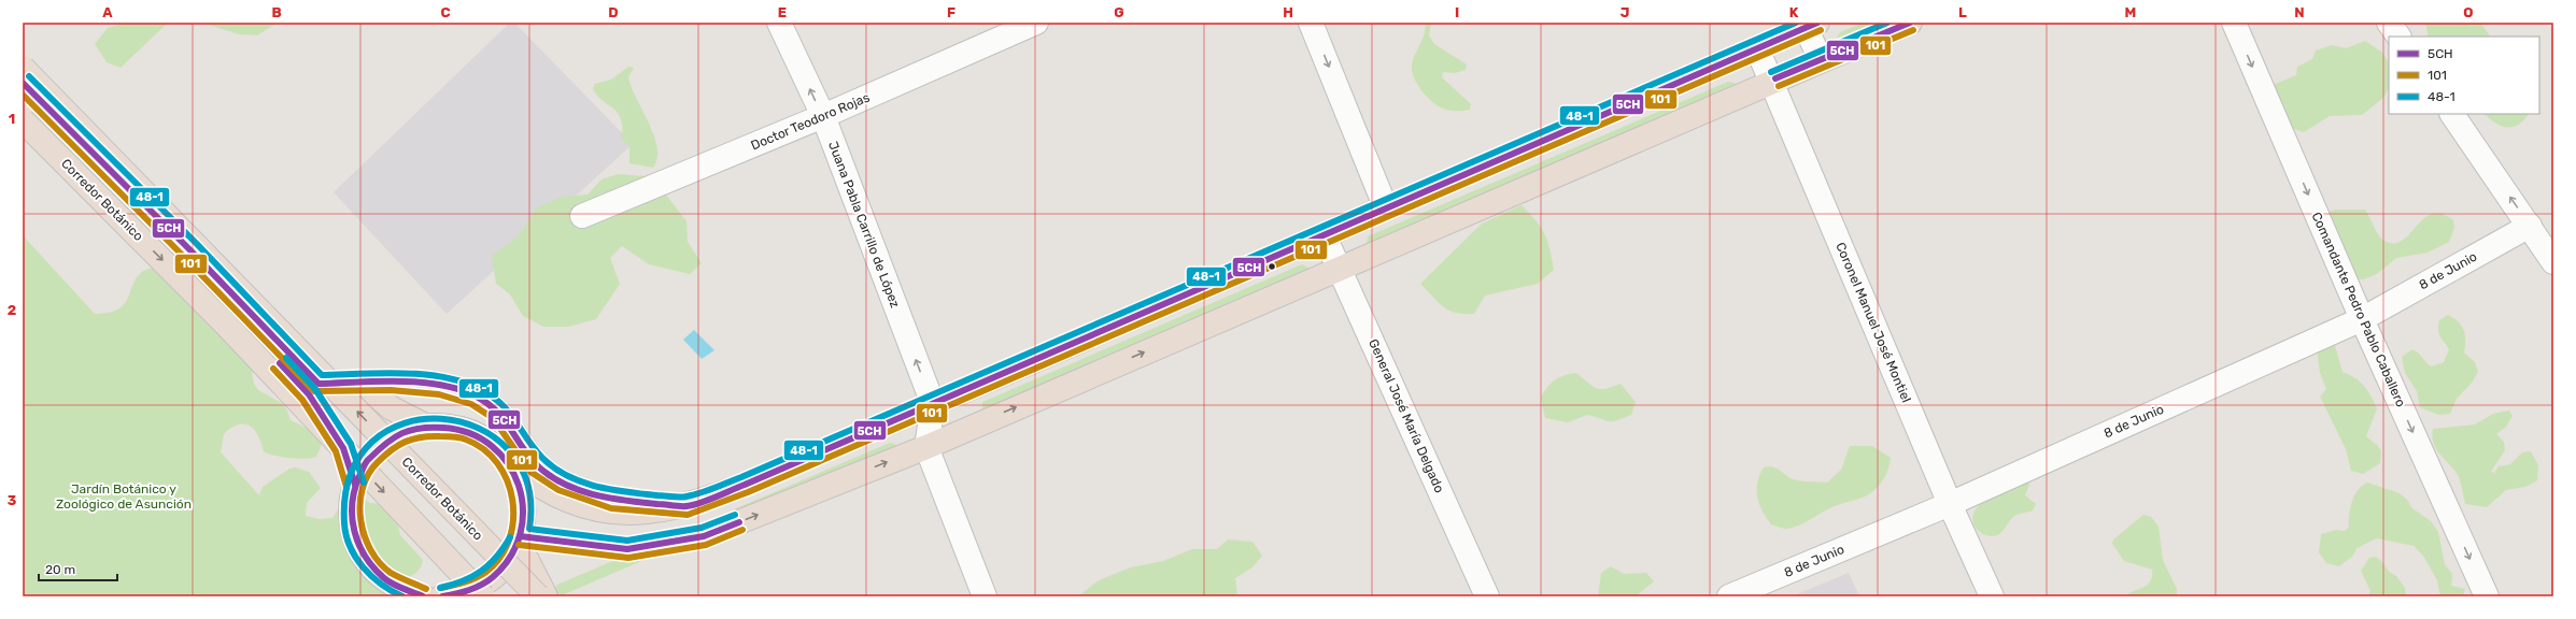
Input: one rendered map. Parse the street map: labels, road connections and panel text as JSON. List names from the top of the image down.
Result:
{
  "streets": {
    "highway": ["Corredor Botánico"],
    "street": [
      "Doctor Teodoro Rojas",
      "Juana Pabla Carrillo de López",
      "8 de Junio",
      "Comandante Pedro Pablo Caballero",
      "Coronel Manuel José Montiel",
      "General José María Delgado"
    ]
  },
  "crossings": [
    ["Doctor Teodoro Rojas", "Juana Pabla Carrillo de López"],
    ["8 de Junio", "Comandante Pedro Pablo Caballero"],
    ["8 de Junio", "Coronel Manuel José Montiel"]
  ],
  "one_way": ["Juana Pabla Carrillo de López"],
  "parks": ["Jardín Botánico y Zoológico de Asunción"],
  "lines": ["transit line 5CH", "transit line 48-1", "transit line 101"],
  "legend": ["5CH", "101", "48-1"],
  "scale_bar": "20 m",
  "grid": {
    "columns": [
      "A",
      "B",
      "C",
      "D",
      "E",
      "F",
      "G",
      "H",
      "I",
      "J",
      "K",
      "L",
      "M",
      "N",
      "O"
    ],
    "rows": ["1", "2", "3"]
  }
}
